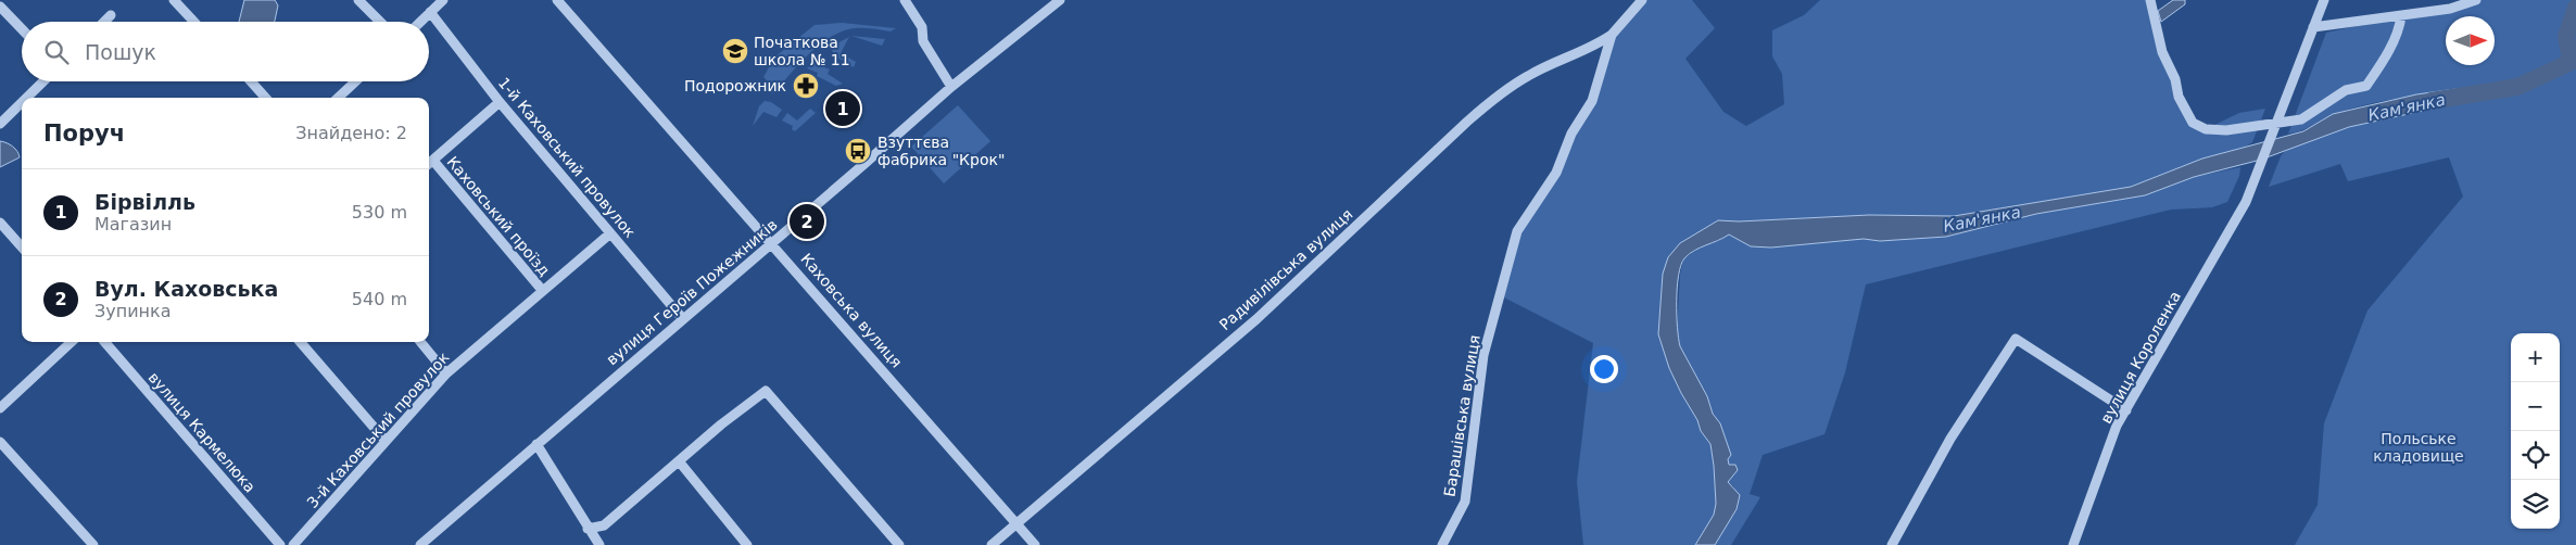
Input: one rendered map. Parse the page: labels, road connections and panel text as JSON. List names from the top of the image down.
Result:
{
  "streets": {
    "street": [
      "1-й Каховський провулок",
      "Каховський проїзд",
      "Радивілівська вулиця",
      "вулиця Героїв Пожежників",
      "Каховська вулиця",
      "вулиця Короленка",
      "Барашівська вулиця",
      "3-й Каховський провулок",
      "вулиця Кармелюка"
    ]
  },
  "crossings": [
    ["1-й Каховський провулок", "вулиця Героїв Пожежників"],
    ["1-й Каховський провулок", "3-й Каховський провулок"],
    ["Каховський проїзд", "3-й Каховський провулок"],
    ["Радивілівська вулиця", "Каховська вулиця"],
    ["Радивілівська вулиця", "Барашівська вулиця"],
    ["вулиця Героїв Пожежників", "Каховська вулиця"]
  ],
  "water": ["Кам'янка"],
  "parks": ["Польське кладовище"],
  "places": {
    "school or university": ["Початкова школа № 11"],
    "pharmacy": ["Подорожник"],
    "bus stop": ["Взуттєва фабрика \"Крок\""]
  },
  "north": "right",
  "page": {
    "search": "Пошук",
    "pins": ["1", "2"],
    "heading": ["Поруч", "Знайдено: 2"],
    "list": [
      {
        "mark": "1",
        "name": "Бірвілль",
        "note": "Магазин",
        "value": "530 m"
      },
      {
        "mark": "2",
        "name": "Вул. Каховська",
        "note": "Зупинка",
        "value": "540 m"
      }
    ],
    "map_buttons": ["+", "−"]
  }
}
